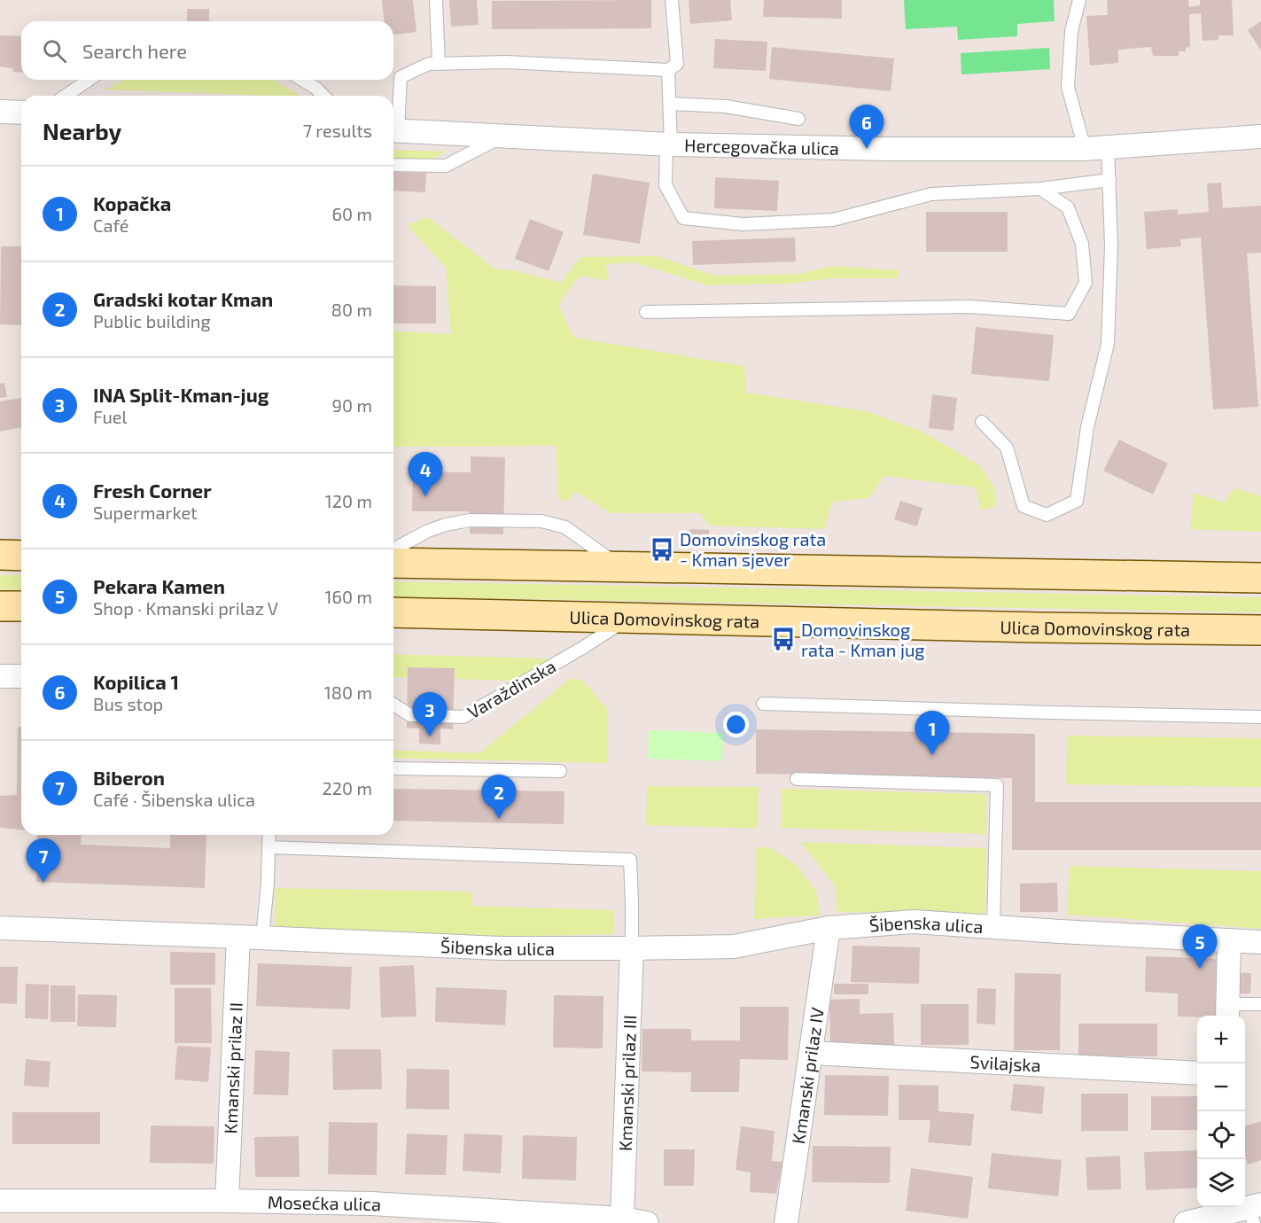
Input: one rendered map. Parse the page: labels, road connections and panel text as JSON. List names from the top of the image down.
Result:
{
  "streets": {
    "main road": ["Ulica Domovinskog rata"],
    "street": [
      "Hercegovačka ulica",
      "Šibenska ulica",
      "Svilajska",
      "Kmanski prilaz II",
      "Kmanski prilaz IV",
      "Kmanski prilaz III",
      "Mosećka ulica"
    ],
    "lane": ["Varaždinska"]
  },
  "crossings": [
    ["Ulica Domovinskog rata", "Varaždinska"],
    ["Šibenska ulica", "Kmanski prilaz II"],
    ["Šibenska ulica", "Kmanski prilaz IV"],
    ["Šibenska ulica", "Kmanski prilaz III"],
    ["Svilajska", "Kmanski prilaz IV"],
    ["Kmanski prilaz II", "Mosećka ulica"],
    ["Kmanski prilaz III", "Mosećka ulica"]
  ],
  "places": {
    "bus stop": ["Domovinskog rata - Kman sjever", "Domovinskog rata - Kman jug"]
  },
  "page": {
    "search": "Search here",
    "heading": ["Nearby", "7 results"],
    "pins": [
      "6",
      "4",
      "3",
      "1",
      "2",
      "7",
      "5"
    ],
    "list": [
      {
        "mark": "1",
        "name": "Kopačka",
        "note": "Café",
        "value": "60 m"
      },
      {
        "mark": "2",
        "name": "Gradski kotar Kman",
        "note": "Public building",
        "value": "80 m"
      },
      {
        "mark": "3",
        "name": "INA Split-Kman-jug",
        "note": "Fuel",
        "value": "90 m"
      },
      {
        "mark": "4",
        "name": "Fresh Corner",
        "note": "Supermarket",
        "value": "120 m"
      },
      {
        "mark": "5",
        "name": "Pekara Kamen",
        "note": "Shop · Kmanski prilaz V",
        "value": "160 m"
      },
      {
        "mark": "6",
        "name": "Kopilica 1",
        "note": "Bus stop",
        "value": "180 m"
      },
      {
        "mark": "7",
        "name": "Biberon",
        "note": "Café · Šibenska ulica",
        "value": "220 m"
      }
    ],
    "map_buttons": ["+", "−"]
  }
}
